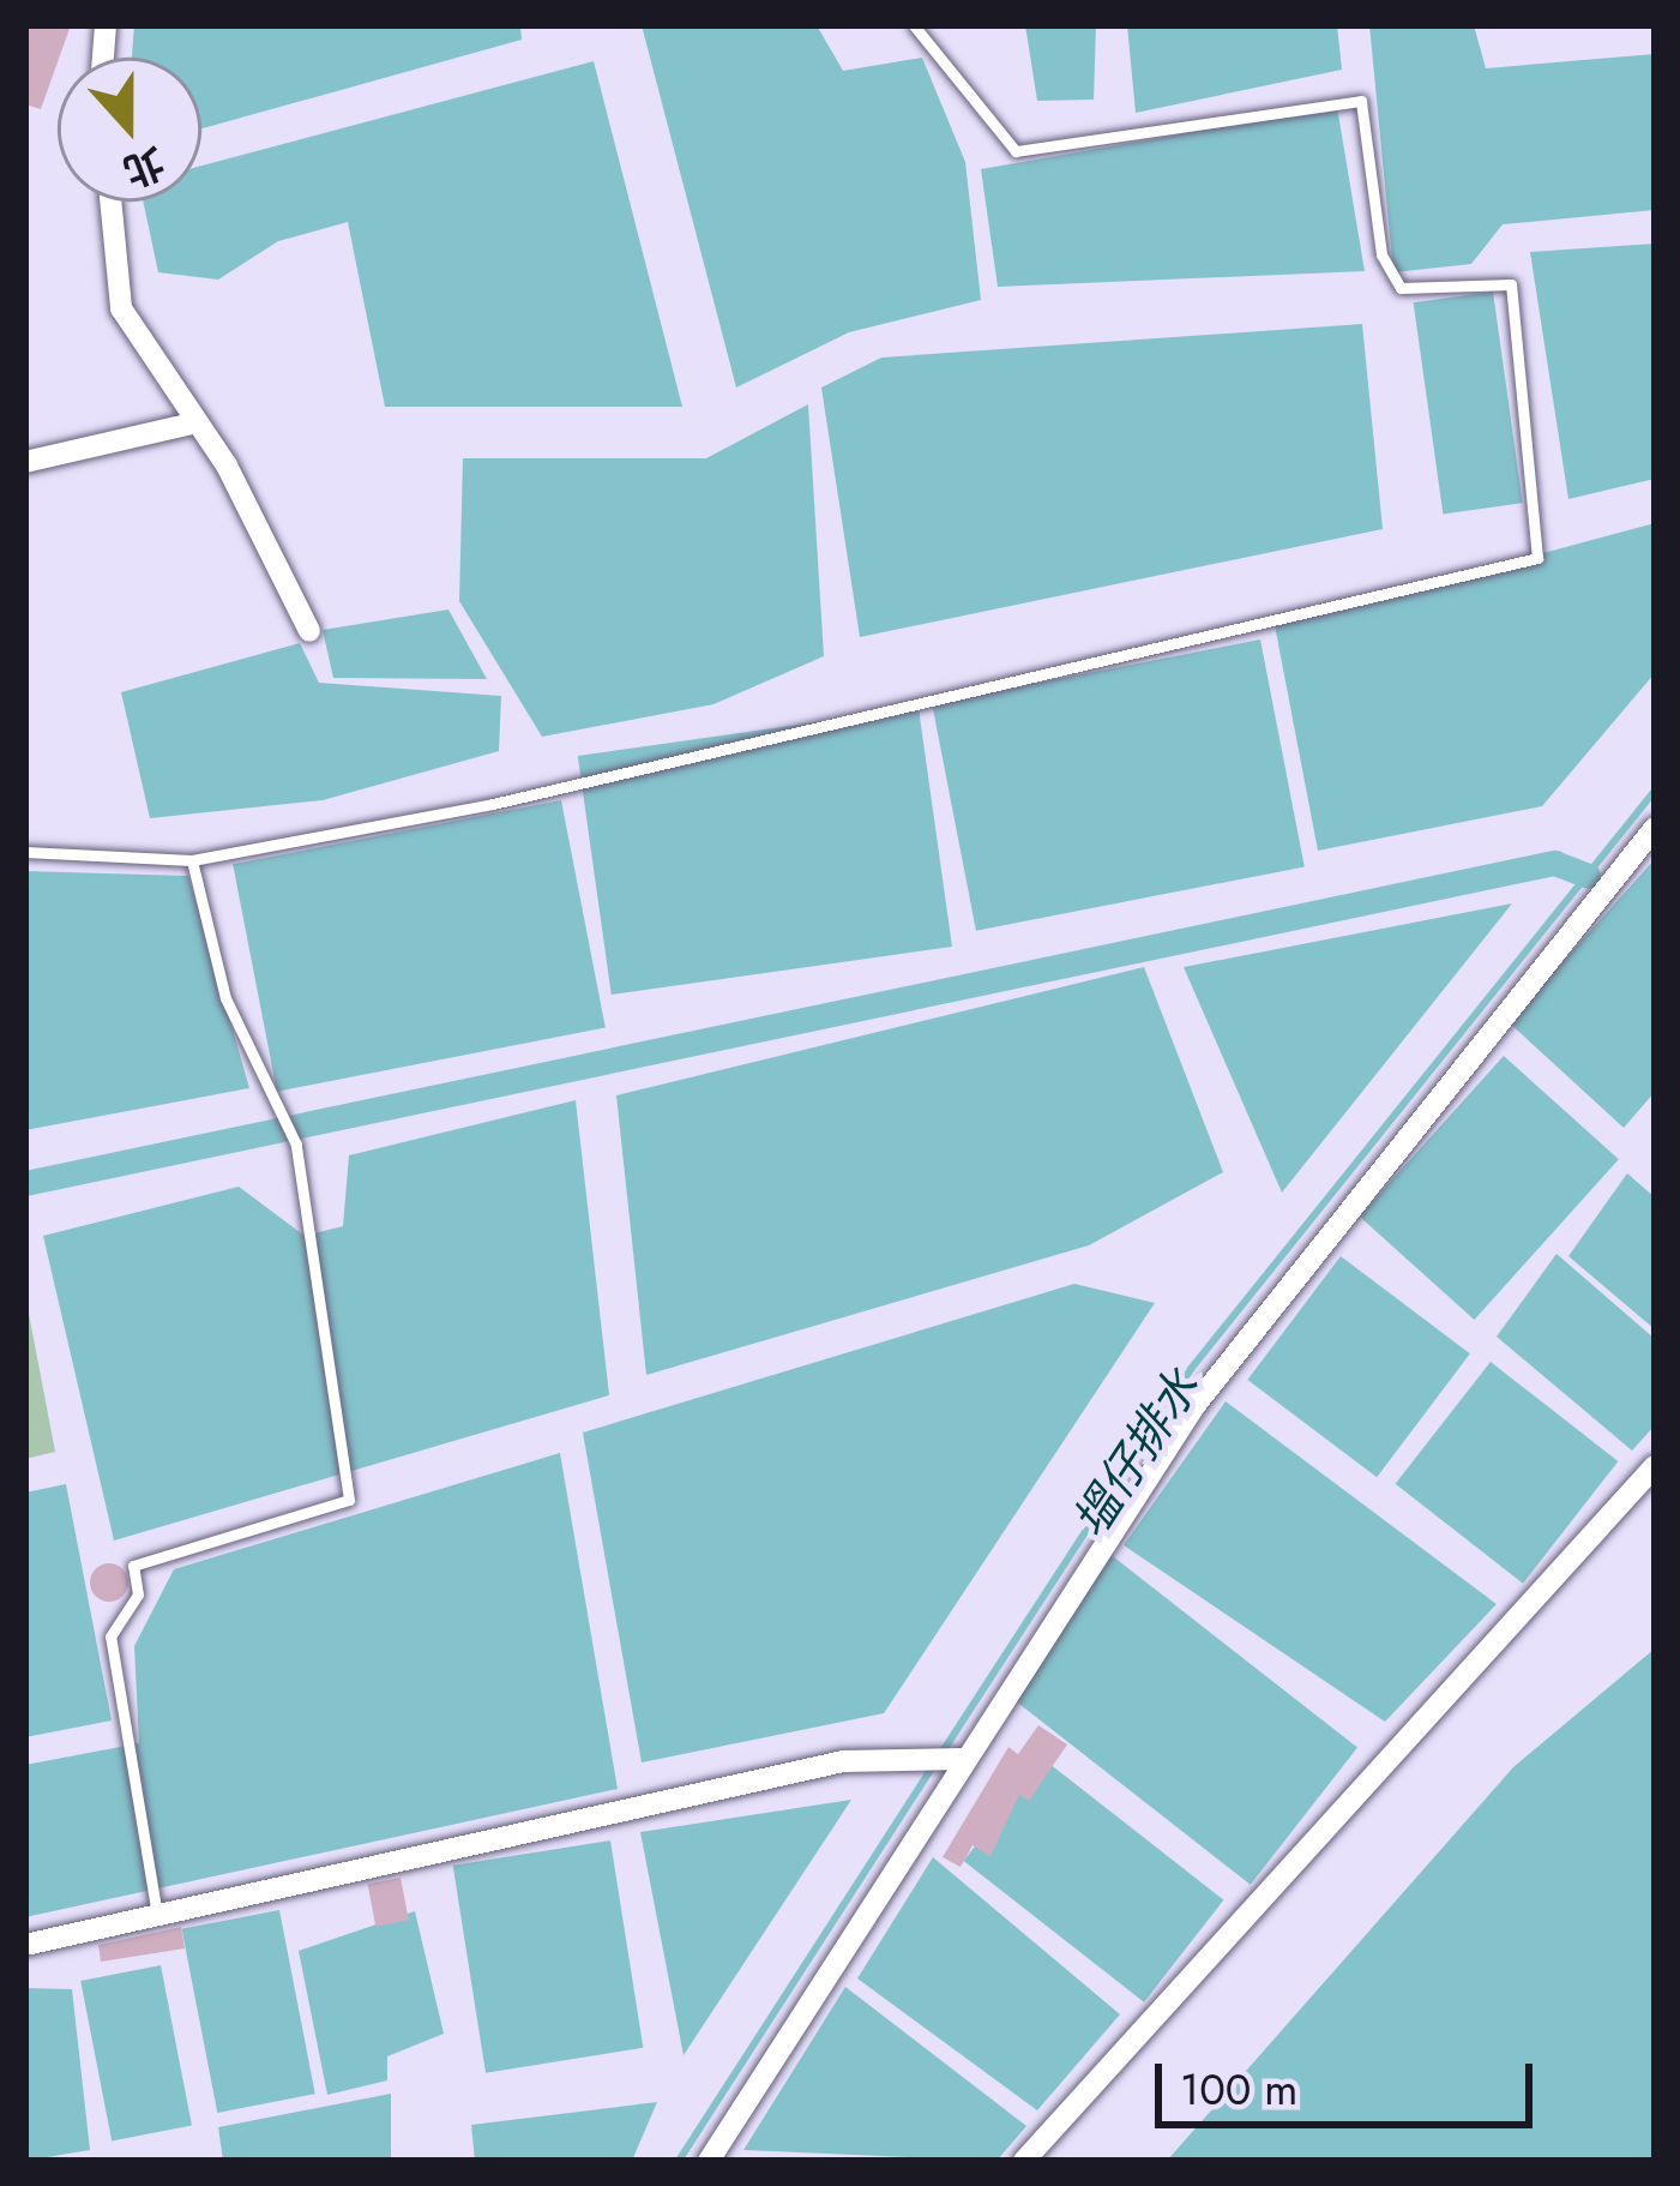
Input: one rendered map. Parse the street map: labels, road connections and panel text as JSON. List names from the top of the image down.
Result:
{
  "water": ["塭仔排水"],
  "scale_bar": "100 m",
  "north": "bottom"
}
